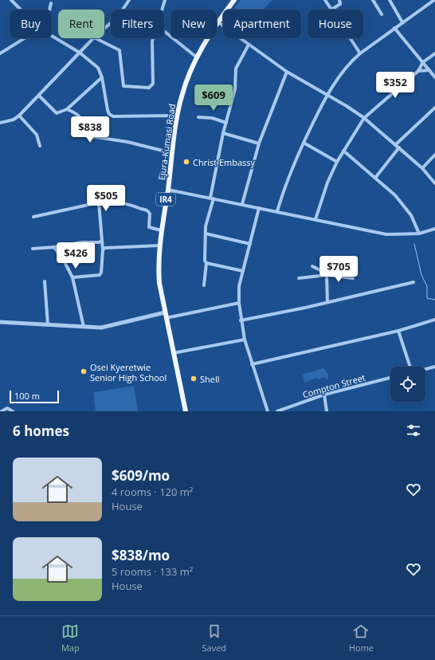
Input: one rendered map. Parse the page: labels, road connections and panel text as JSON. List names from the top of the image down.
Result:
{
  "streets": {
    "main road": ["Ejura-Kumasi Road", "IR4"],
    "street": ["Compton Street"]
  },
  "places": ["Christ Embassy", "Osei Kyeretwie Senior High School", "Shell"],
  "scale_bar": "100 m",
  "page": {
    "chip": [
      "Buy",
      "Rent",
      "Filters",
      "New",
      "Apartment",
      "House"
    ],
    "price": [
      "$352",
      "$609",
      "$838",
      "$505",
      "$426",
      "$705"
    ],
    "scale": "100 m",
    "heading": "6 homes",
    "list": [
      {
        "name": "$609/mo",
        "note": "4 rooms · 120 m² · House"
      },
      {
        "name": "$838/mo",
        "note": "5 rooms · 133 m² · House"
      }
    ],
    "tabs": ["Map", "Saved", "Home"]
  }
}
